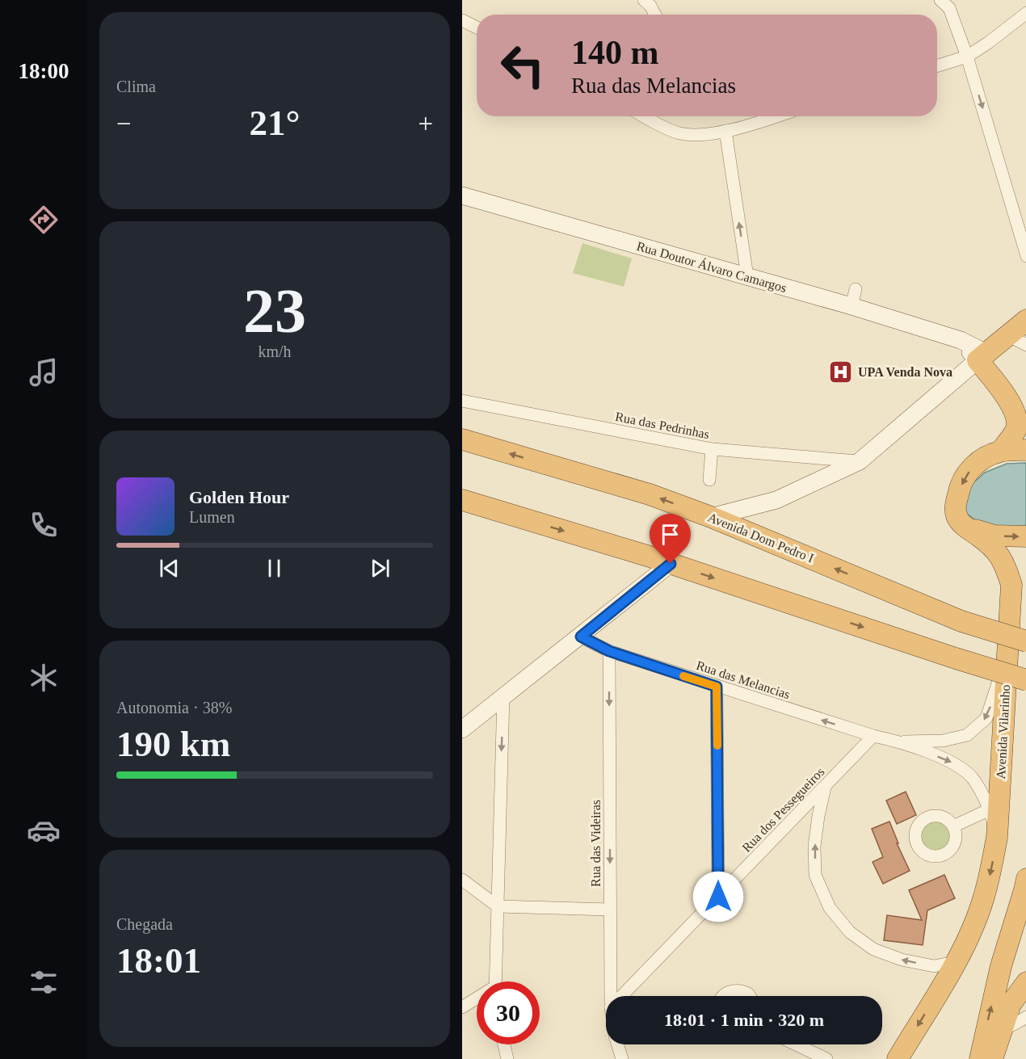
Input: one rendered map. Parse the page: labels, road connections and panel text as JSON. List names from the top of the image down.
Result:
{
  "streets": {
    "highway": ["Rua Doutor Álvaro Camargos", "Avenida Dom Pedro I", "Avenida Vilarinho"],
    "street": [
      "Rua das Pedrinhas",
      "Rua das Melancias",
      "Rua dos Pessegueiros",
      "Rua das Videiras"
    ]
  },
  "crossings": [
    ["Rua das Melancias", "Avenida Vilarinho"],
    ["Rua das Melancias", "Rua dos Pessegueiros"],
    ["Rua das Melancias", "Rua das Videiras"]
  ],
  "places": {
    "hospital": ["UPA Venda Nova"]
  },
  "page": {
    "tabs": "18:00",
    "tile": [
      "Clima",
      ["23", "km/h"],
      ["Autonomia · 38%", "190 km"],
      ["Chegada", "18:01"]
    ],
    "turn": ["140 m", "Rua das Melancias"],
    "heat": ["−", "21°", "+"],
    "song": ["Golden Hour", "Lumen"],
    "limit": "30",
    "trip": "18:01 · 1 min · 320 m"
  }
}
